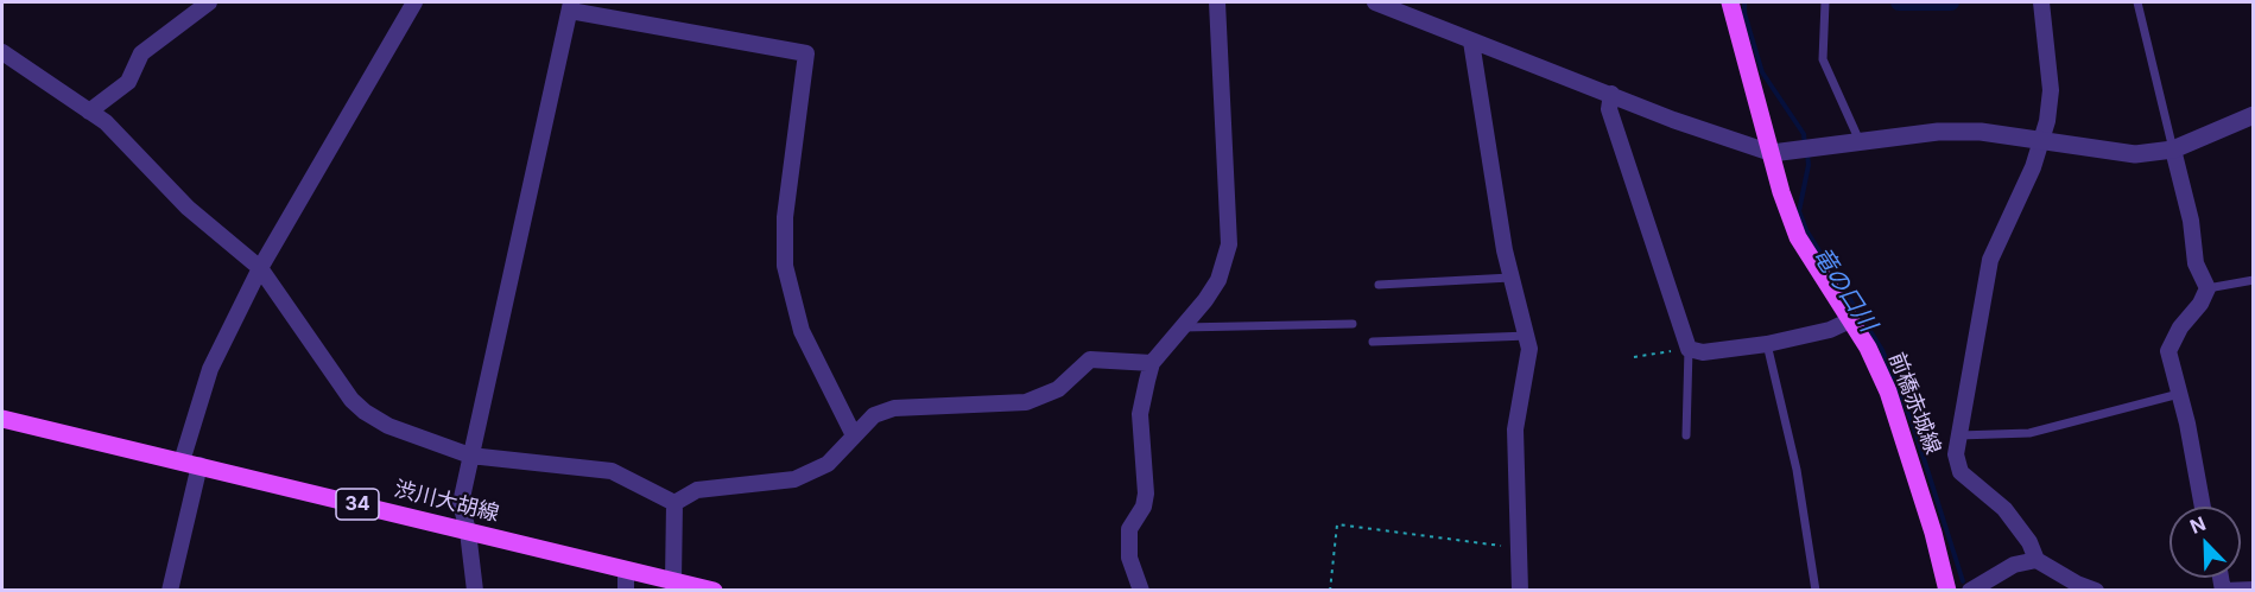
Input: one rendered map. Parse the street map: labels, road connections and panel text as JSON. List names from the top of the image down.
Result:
{
  "streets": {
    "main road": ["前橋赤城線", "渋川大胡線", "34"]
  },
  "water": ["竜の口川"],
  "north": "top left"
}
